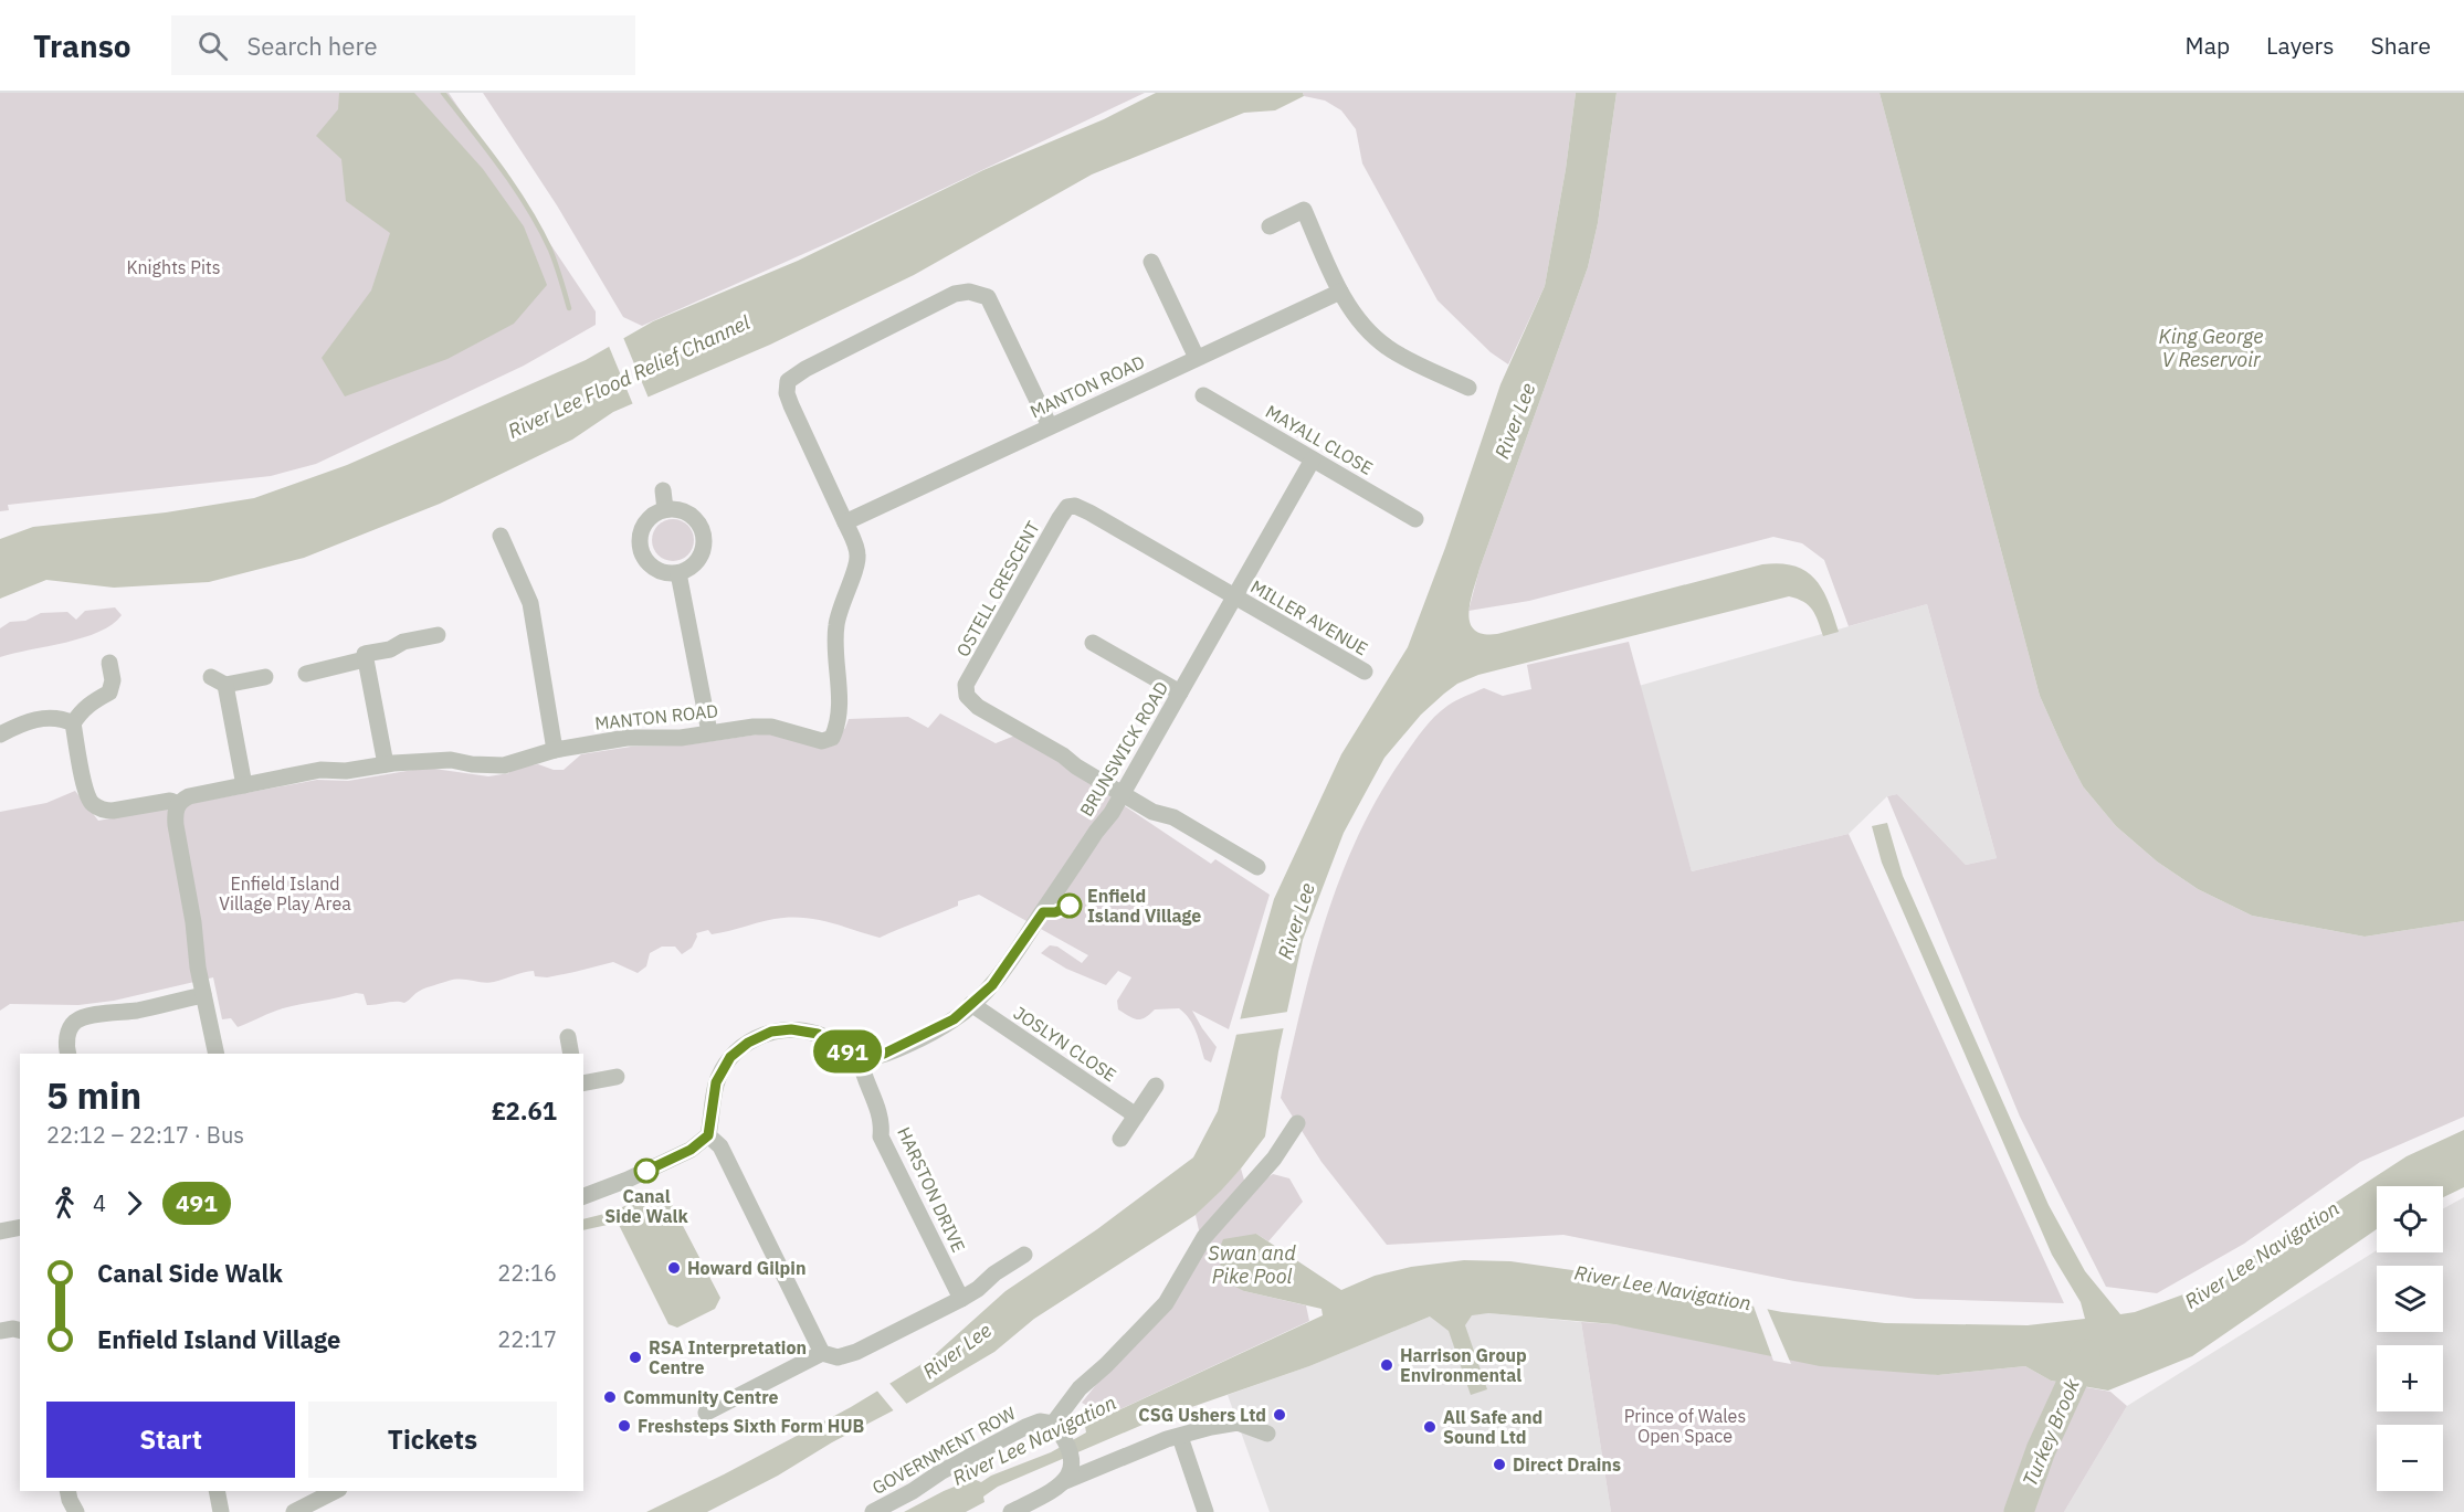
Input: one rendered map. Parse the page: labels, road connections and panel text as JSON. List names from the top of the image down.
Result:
{
  "streets": {
    "street": [
      "MANTON ROAD",
      "MAYALL CLOSE",
      "OSTELL CRESCENT",
      "MILLER AVENUE",
      "BRUNSWICK ROAD",
      "JOSLYN CLOSE",
      "HARSTON DRIVE",
      "GOVERNMENT ROW"
    ]
  },
  "crossings": [
    ["MAYALL CLOSE", "BRUNSWICK ROAD"],
    ["OSTELL CRESCENT", "MILLER AVENUE"],
    ["OSTELL CRESCENT", "BRUNSWICK ROAD"],
    ["MILLER AVENUE", "BRUNSWICK ROAD"],
    ["BRUNSWICK ROAD", "JOSLYN CLOSE"],
    ["BRUNSWICK ROAD", "HARSTON DRIVE"]
  ],
  "water": [
    "King George V Reservoir",
    "River Lee Flood Relief Channel",
    "River Lee",
    "Swan and Pike Pool",
    "River Lee Navigation",
    "Turkey Brook"
  ],
  "parks": ["Knights Pits", "Enfield Island Village Play Area", "Prince of Wales Open Space"],
  "places": [
    "Enfield Island Village",
    "Canal Side Walk",
    "Howard Gilpin",
    "RSA Interpretation Centre",
    "Harrison Group Environmental",
    "Community Centre",
    "CSG Ushers Ltd",
    "Freshsteps Sixth Form HUB",
    "All Safe and Sound Ltd",
    "Direct Drains"
  ],
  "lines": ["bus line 491"],
  "page": {
    "header": "Transo",
    "search": "Search here",
    "nav": ["Map", "Layers", "Share"],
    "on_map": "491",
    "heading": ["5 min", "22:12 – 22:17 · Bus", "£2.61"],
    "legs": ["4", "491"],
    "map_buttons": ["+", "−"],
    "list": [
      {
        "name": "Canal Side Walk",
        "value": "22:16"
      },
      {
        "name": "Enfield Island Village",
        "value": "22:17"
      }
    ],
    "buttons": ["Start", "Tickets"]
  }
}
